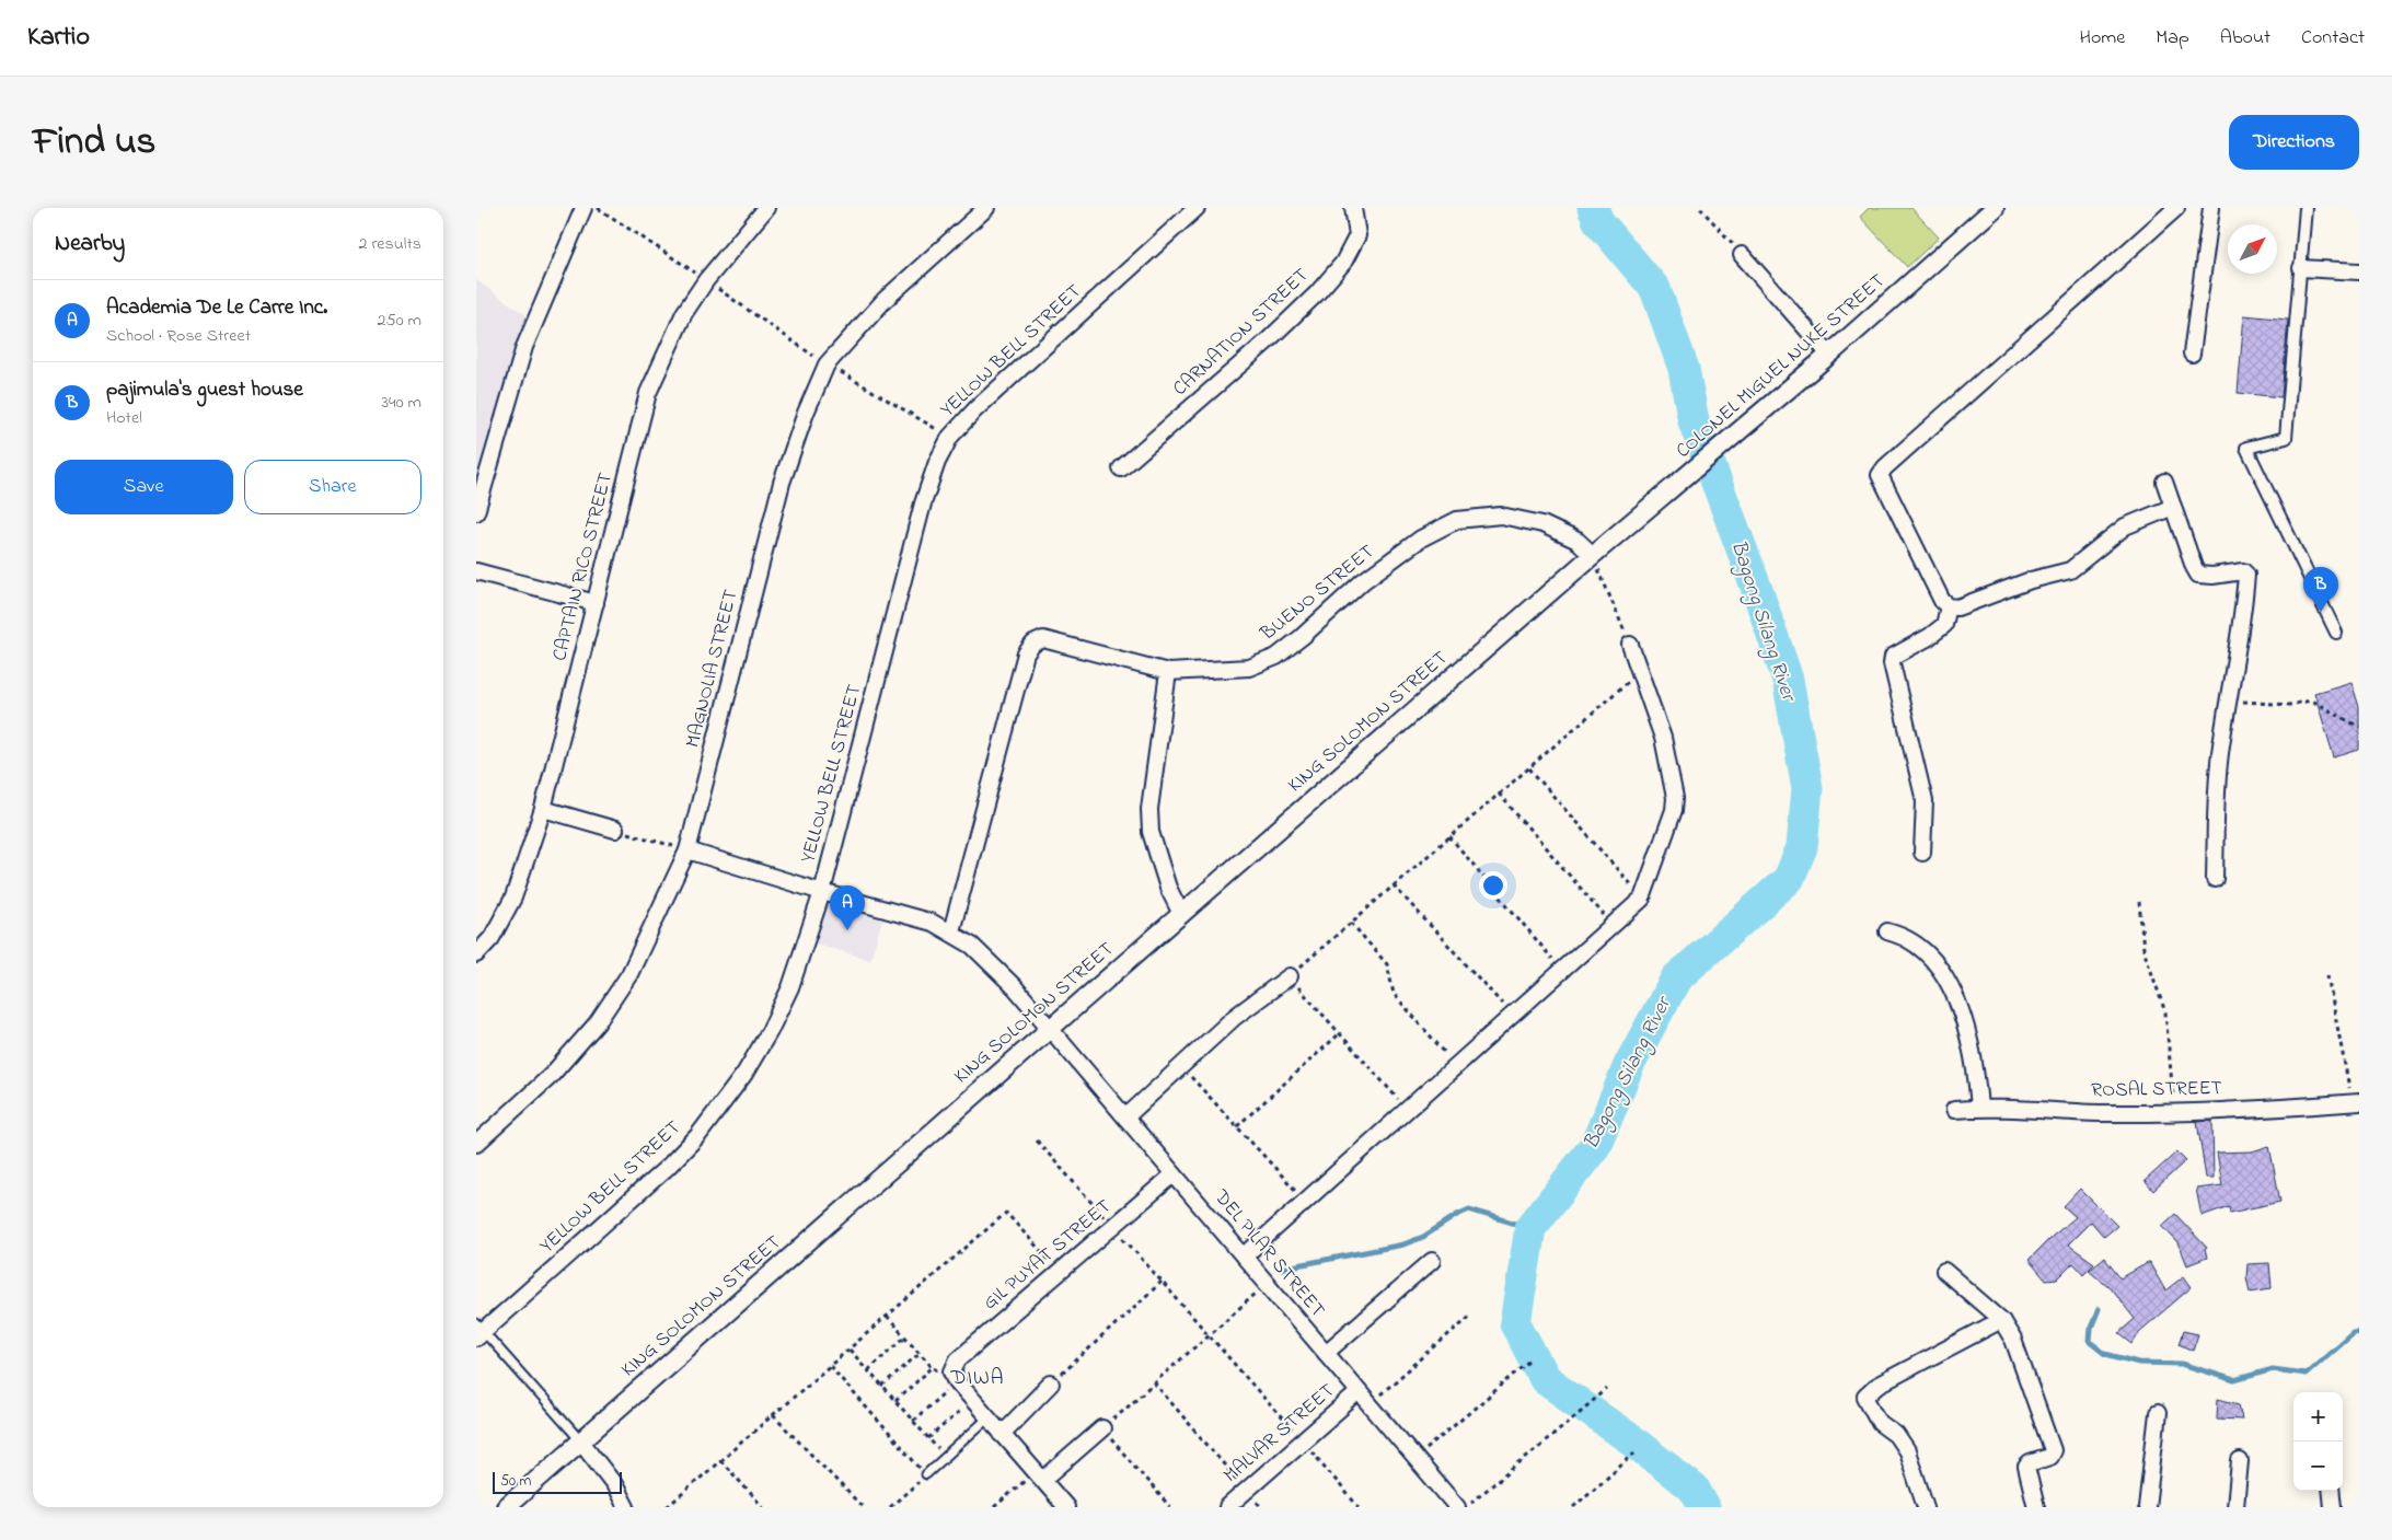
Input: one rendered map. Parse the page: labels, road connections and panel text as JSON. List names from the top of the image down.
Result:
{
  "streets": {
    "street": [
      "CARNATION STREET",
      "YELLOW BELL STREET",
      "COLONEL MIGUEL NUKE STREET",
      "CAPTAIN RICO STREET",
      "BUENO STREET",
      "MAGNOLIA STREET",
      "KING SOLOMON STREET",
      "ROSAL STREET",
      "DEL PILAR STREET",
      "GIL PUYAT STREET",
      "MALVAR STREET"
    ]
  },
  "crossings": [
    ["YELLOW BELL STREET", "DEL PILAR STREET"],
    ["COLONEL MIGUEL NUKE STREET", "BUENO STREET"],
    ["COLONEL MIGUEL NUKE STREET", "KING SOLOMON STREET"],
    ["BUENO STREET", "KING SOLOMON STREET"],
    ["BUENO STREET", "DEL PILAR STREET"],
    ["MAGNOLIA STREET", "DEL PILAR STREET"],
    ["KING SOLOMON STREET", "DEL PILAR STREET"],
    ["DEL PILAR STREET", "GIL PUYAT STREET"],
    ["DEL PILAR STREET", "MALVAR STREET"]
  ],
  "districts": ["DIWA"],
  "water": ["Bagong Silang River"],
  "scale_bar": "50 m",
  "north": "top right",
  "page": {
    "header": "Kartio",
    "nav": [
      "Home",
      "Map",
      "About",
      "Contact"
    ],
    "title": "Find us",
    "buttons": [
      "Directions",
      ["Save", "Share"]
    ],
    "heading": ["Nearby", "2 results"],
    "list": [
      {
        "mark": "A",
        "name": "Academia De Le Carre Inc.",
        "note": "School · Rose Street",
        "value": "250 m"
      },
      {
        "mark": "B",
        "name": "pajimula's guest house",
        "note": "Hotel",
        "value": "340 m"
      }
    ],
    "pins": ["B", "A"],
    "map_buttons": ["+", "−"],
    "scale": "50 m"
  }
}
